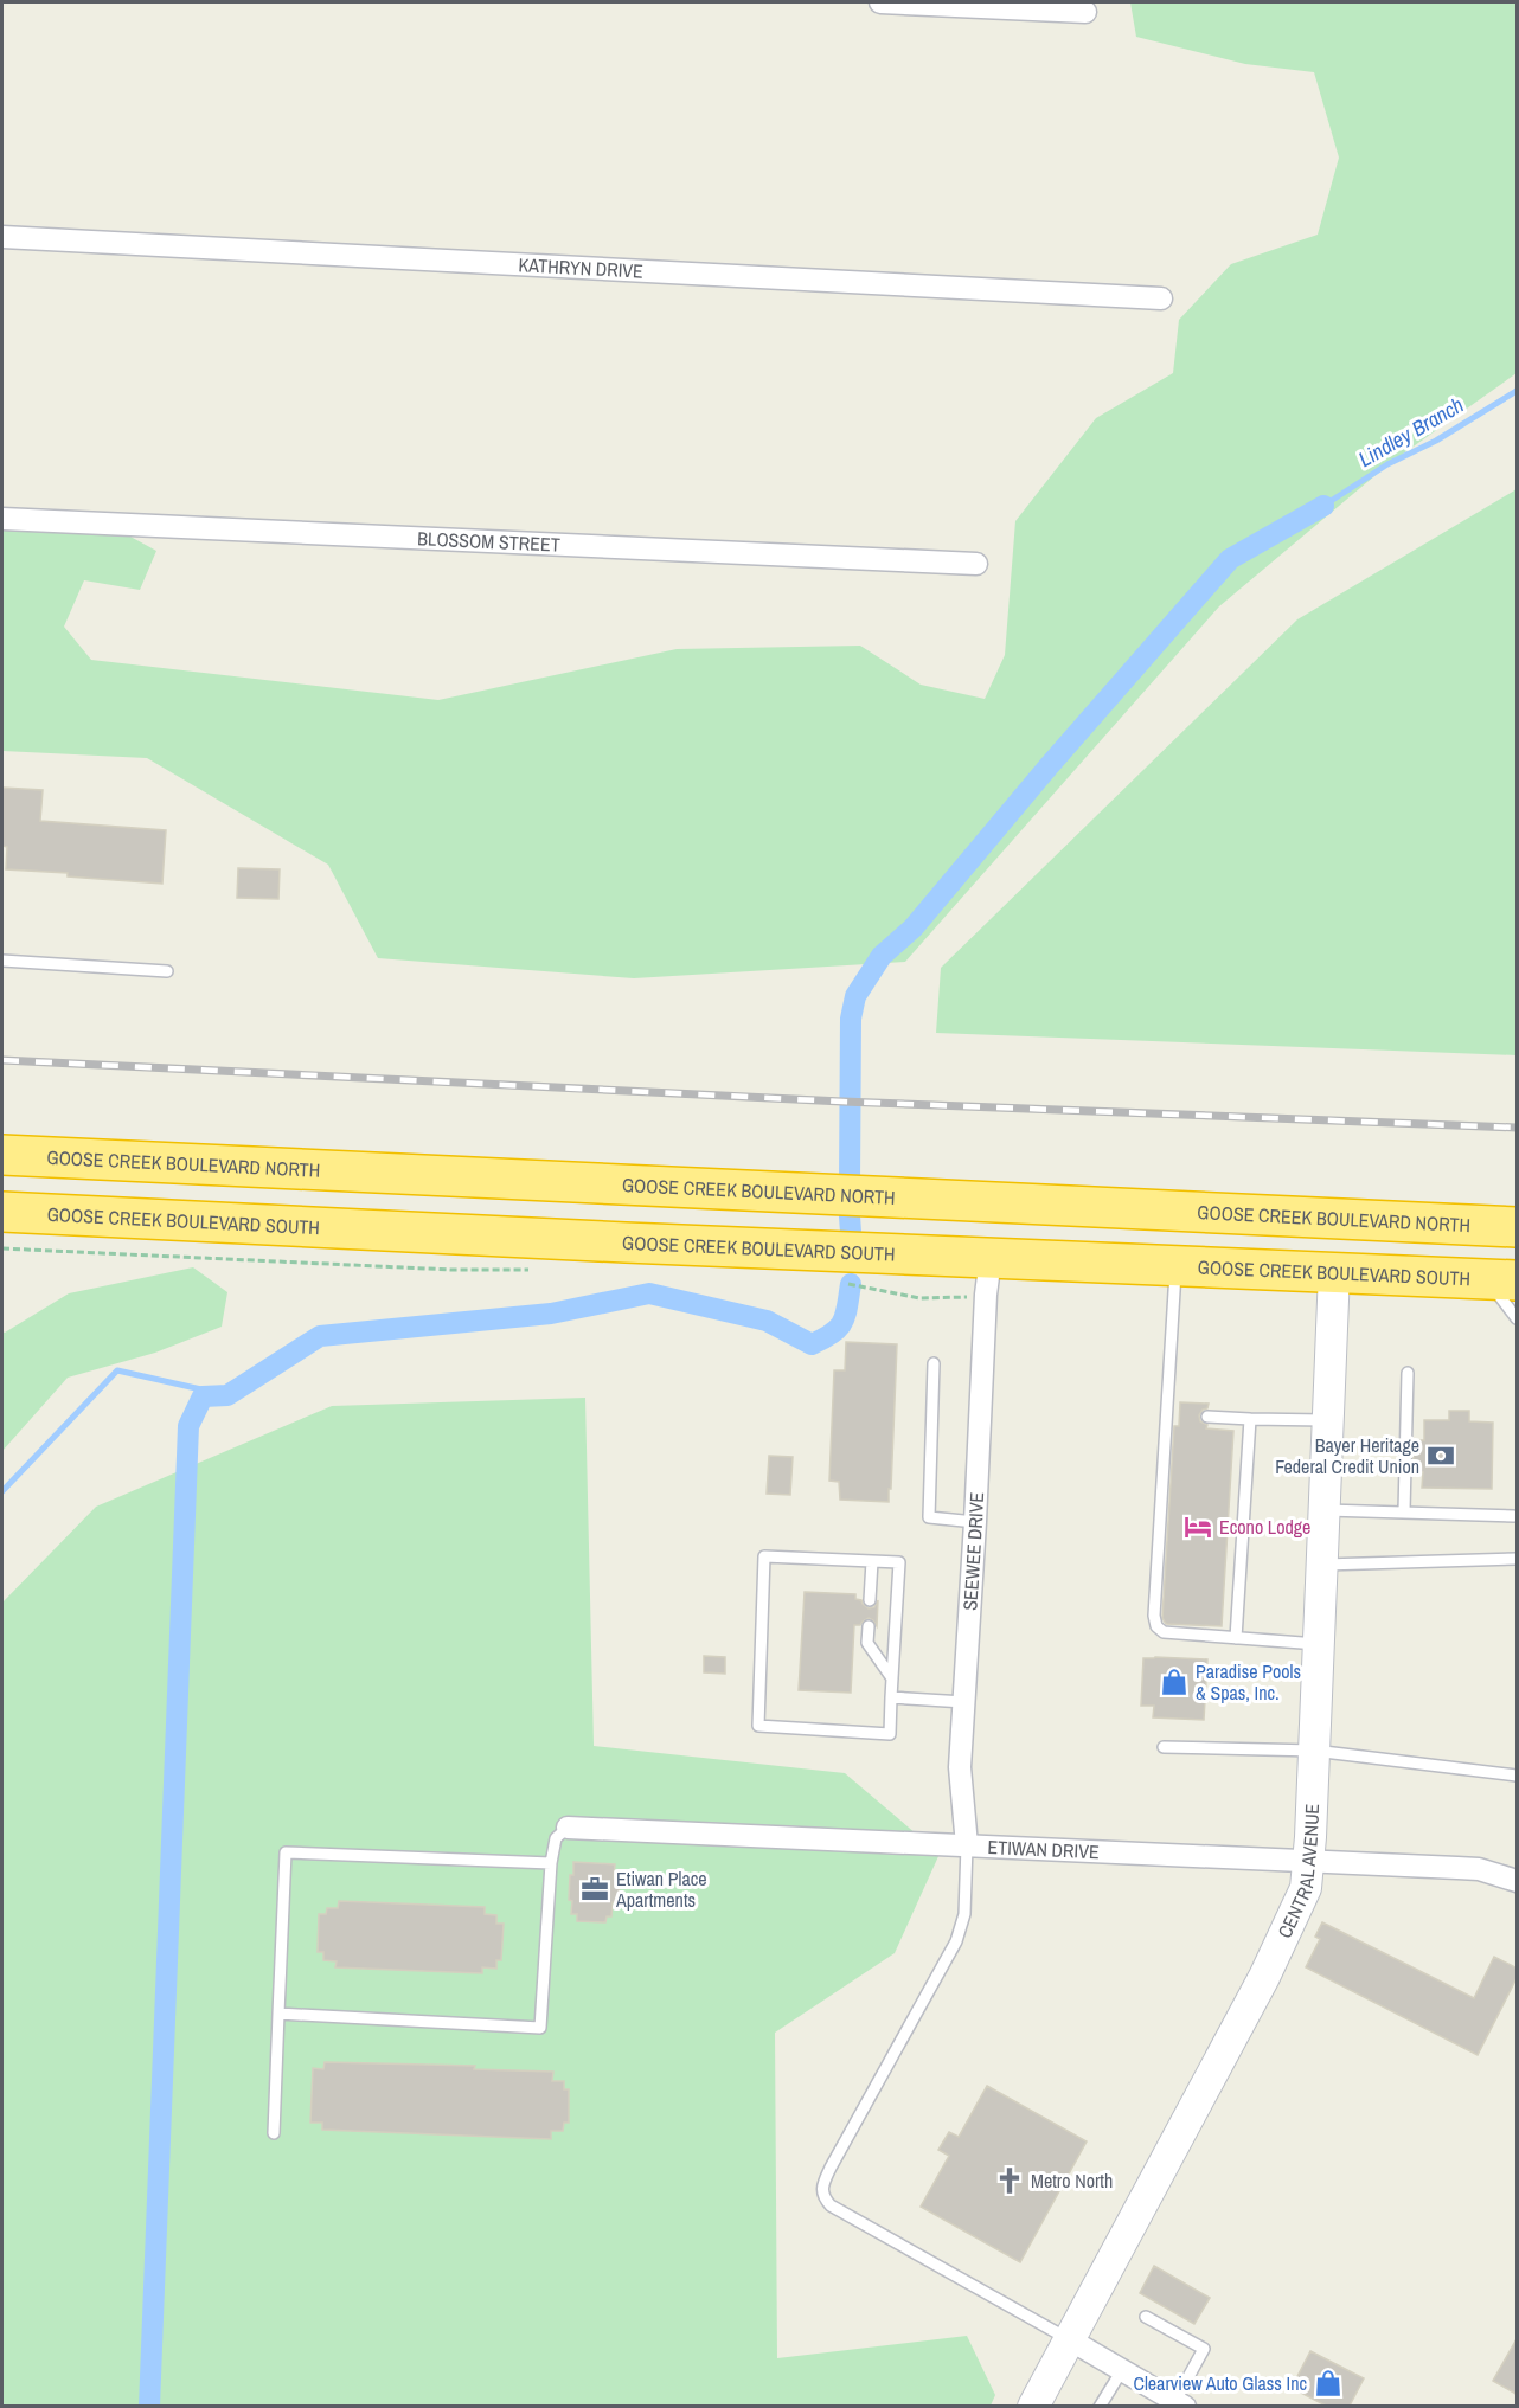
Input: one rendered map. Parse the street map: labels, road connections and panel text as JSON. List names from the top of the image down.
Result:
{
  "streets": {
    "highway": ["GOOSE CREEK BOULEVARD NORTH", "GOOSE CREEK BOULEVARD SOUTH"],
    "street": [
      "KATHRYN DRIVE",
      "BLOSSOM STREET",
      "SEEWEE DRIVE",
      "ETIWAN DRIVE",
      "CENTRAL AVENUE"
    ]
  },
  "crossings": [
    ["GOOSE CREEK BOULEVARD SOUTH", "SEEWEE DRIVE"],
    ["GOOSE CREEK BOULEVARD SOUTH", "CENTRAL AVENUE"],
    ["SEEWEE DRIVE", "ETIWAN DRIVE"],
    ["ETIWAN DRIVE", "CENTRAL AVENUE"]
  ],
  "water": ["Lindley Branch"],
  "places": {
    "bank": ["Bayer Heritage Federal Credit Union"],
    "hotel": ["Econo Lodge"],
    "shop": ["Paradise Pools & Spas, Inc.", "Clearview Auto Glass Inc"],
    "office": ["Etiwan Place Apartments"],
    "church": ["Metro North"]
  }
}
